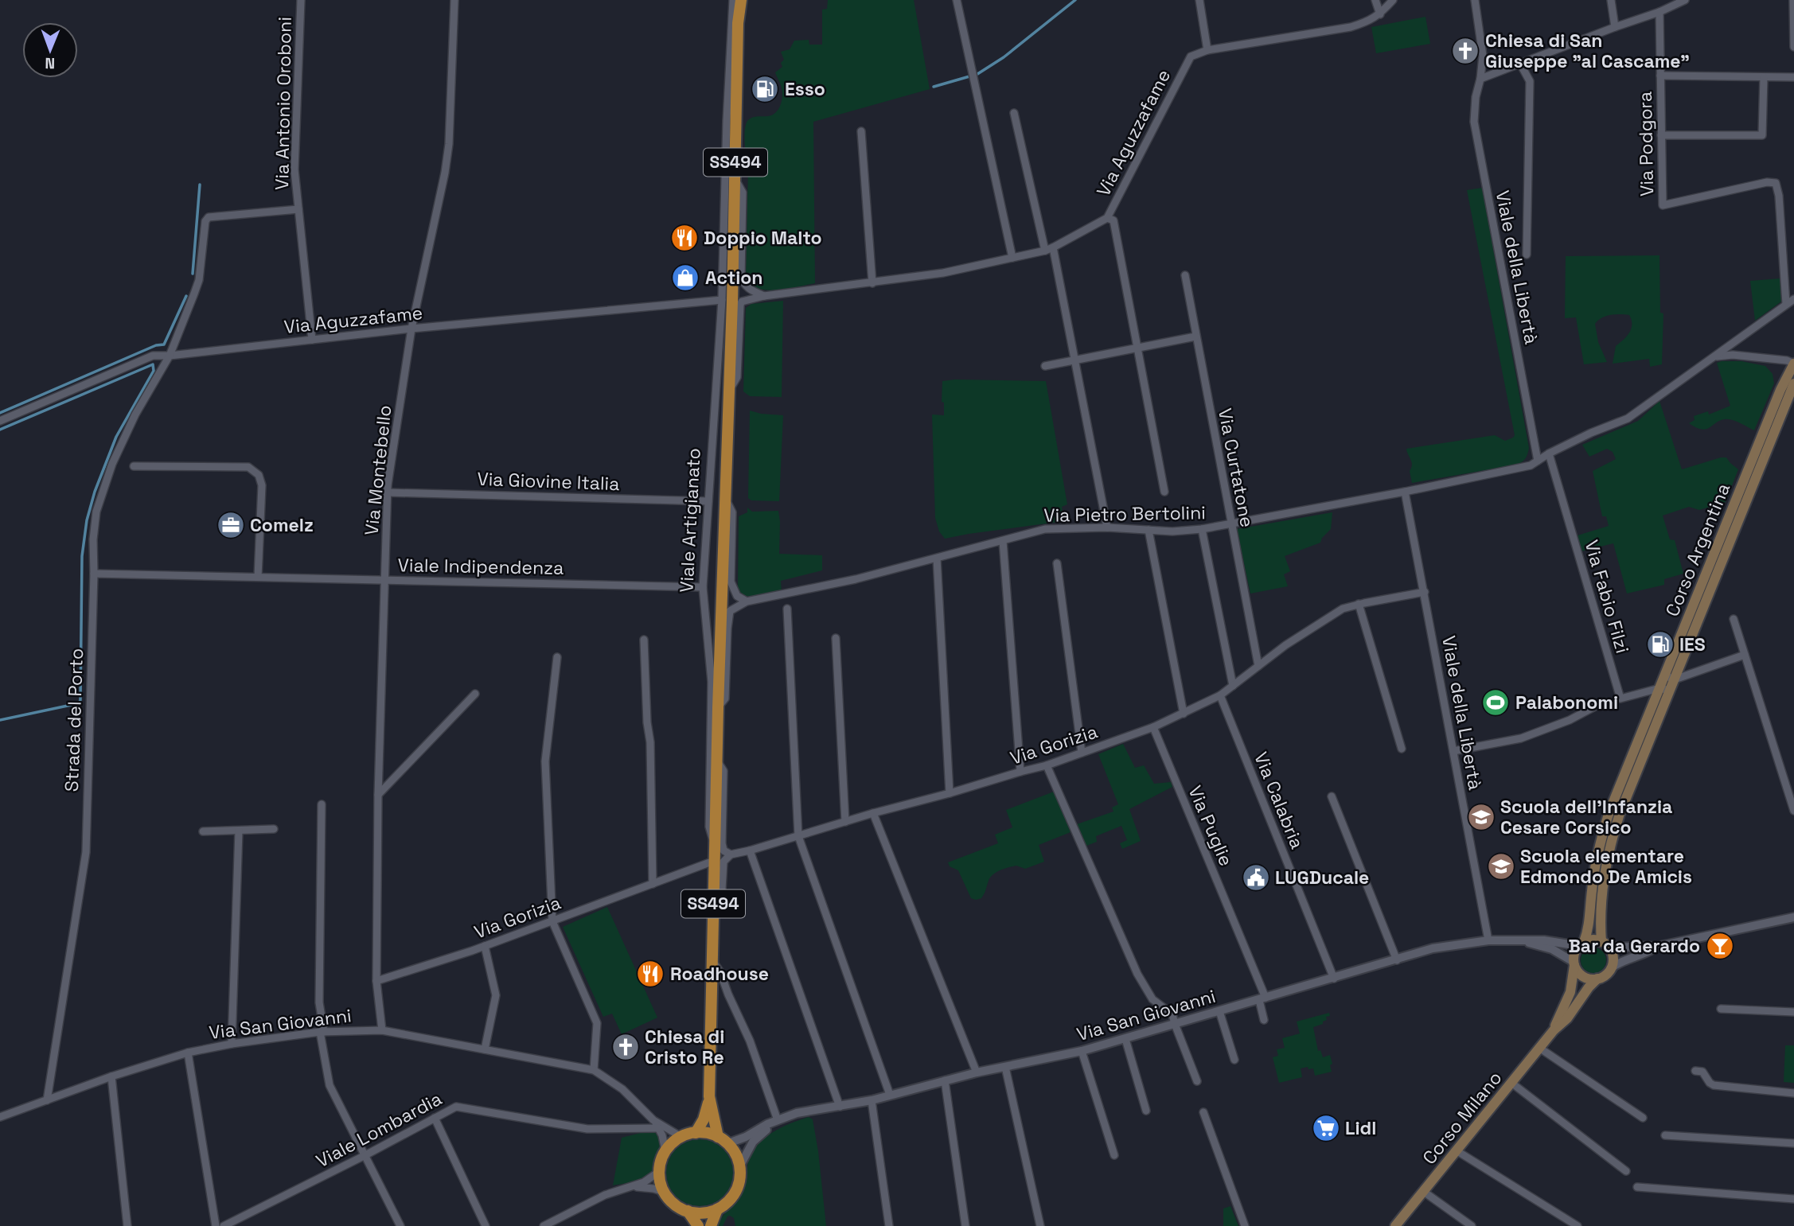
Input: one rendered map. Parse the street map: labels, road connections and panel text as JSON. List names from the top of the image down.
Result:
{
  "streets": {
    "main road": [
      "SS494",
      "Viale Artigianato",
      "Corso Argentina",
      "Corso Milano"
    ],
    "street": [
      "Via Antonio Oroboni",
      "Via Aguzzafame",
      "Via Podgora",
      "Viale della Libertà",
      "Via Curtatone",
      "Via Montebello",
      "Via Giovine Italia",
      "Via Pietro Bertolini",
      "Viale Indipendenza",
      "Via Fabio Filzi",
      "Strada del Porto",
      "Via Gorizia",
      "Via Calabria",
      "Via Puglie",
      "Via San Giovanni",
      "Viale Lombardia"
    ]
  },
  "crossings": [
    ["Via Antonio Oroboni", "Via Aguzzafame"],
    ["Via Antonio Oroboni", "Strada del Porto"],
    ["Via Aguzzafame", "SS494"],
    ["Via Aguzzafame", "Via Montebello"],
    ["Via Aguzzafame", "Viale Artigianato"],
    ["Via Aguzzafame", "Strada del Porto"],
    ["SS494", "Viale Artigianato"],
    ["SS494", "Via San Giovanni"],
    ["Viale della Libertà", "Via Pietro Bertolini"],
    ["Viale della Libertà", "Via Gorizia"],
    ["Viale della Libertà", "Via San Giovanni"],
    ["Via Curtatone", "Via Pietro Bertolini"],
    ["Via Curtatone", "Via Gorizia"],
    ["Via Montebello", "Via Giovine Italia"],
    ["Via Montebello", "Viale Indipendenza"],
    ["Via Montebello", "Via Gorizia"],
    ["Via Giovine Italia", "Viale Artigianato"],
    ["Viale Artigianato", "Viale Indipendenza"],
    ["Viale Artigianato", "Via Gorizia"],
    ["Viale Artigianato", "Via San Giovanni"],
    ["Corso Argentina", "Via Fabio Filzi"],
    ["Corso Argentina", "Via San Giovanni"],
    ["Corso Argentina", "Corso Milano"],
    ["Viale Indipendenza", "Strada del Porto"],
    ["Strada del Porto", "Via San Giovanni"],
    ["Via Gorizia", "Via Calabria"],
    ["Via Gorizia", "Via Puglie"],
    ["Via Calabria", "Via San Giovanni"],
    ["Via Puglie", "Via San Giovanni"],
    ["Via San Giovanni", "Corso Milano"],
    ["Via San Giovanni", "Viale Lombardia"]
  ],
  "places": {
    "church": ["Chiesa di San Giuseppe \"al Cascame\"", "Chiesa di Cristo Re"],
    "fuel station": ["Esso", "IES"],
    "restaurant": ["Doppio Malto", "Roadhouse"],
    "shop": ["Action"],
    "office": ["Comelz"],
    "sports": ["Palabonomi"],
    "school or university": ["Scuola dell'Infanzia Cesare Corsico", "Scuola elementare Edmondo De Amicis"],
    "public building": ["LUGDucale"],
    "bar": ["Bar da Gerardo"],
    "supermarket": ["Lidl"]
  },
  "north": "bottom"
}
